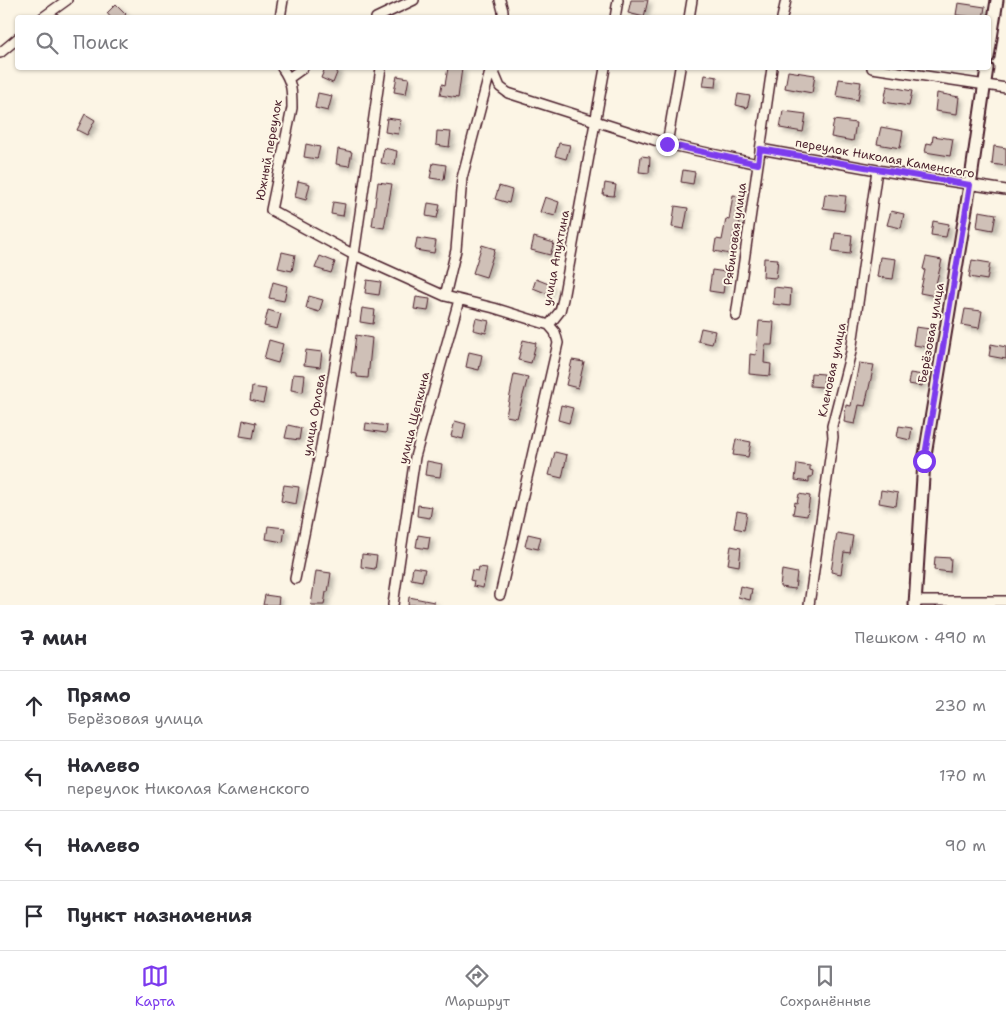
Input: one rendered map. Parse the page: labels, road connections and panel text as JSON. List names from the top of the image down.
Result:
{
  "streets": {
    "main road": ["Берёзовая улица"],
    "street": [
      "Южный переулок",
      "переулок Николая Каменского",
      "Рябиновая улица",
      "улица Апухтина",
      "Кленовая улица",
      "улица Орлова",
      "улица Щепкина"
    ]
  },
  "crossings": [
    ["Южный переулок", "улица Орлова"],
    ["переулок Николая Каменского", "Рябиновая улица"],
    ["переулок Николая Каменского", "Берёзовая улица"],
    ["переулок Николая Каменского", "Кленовая улица"]
  ],
  "page": {
    "search": "Поиск",
    "heading": ["7 мин", "Пешком · 490 m"],
    "list": [
      ["Прямо", "Берёзовая улица", "230 m"],
      ["Налево", "переулок Николая Каменского", "170 m"],
      ["Налево", "90 m"],
      "Пункт назначения"
    ],
    "nav": ["Карта", "Маршрут", "Сохранённые"]
  }
}
